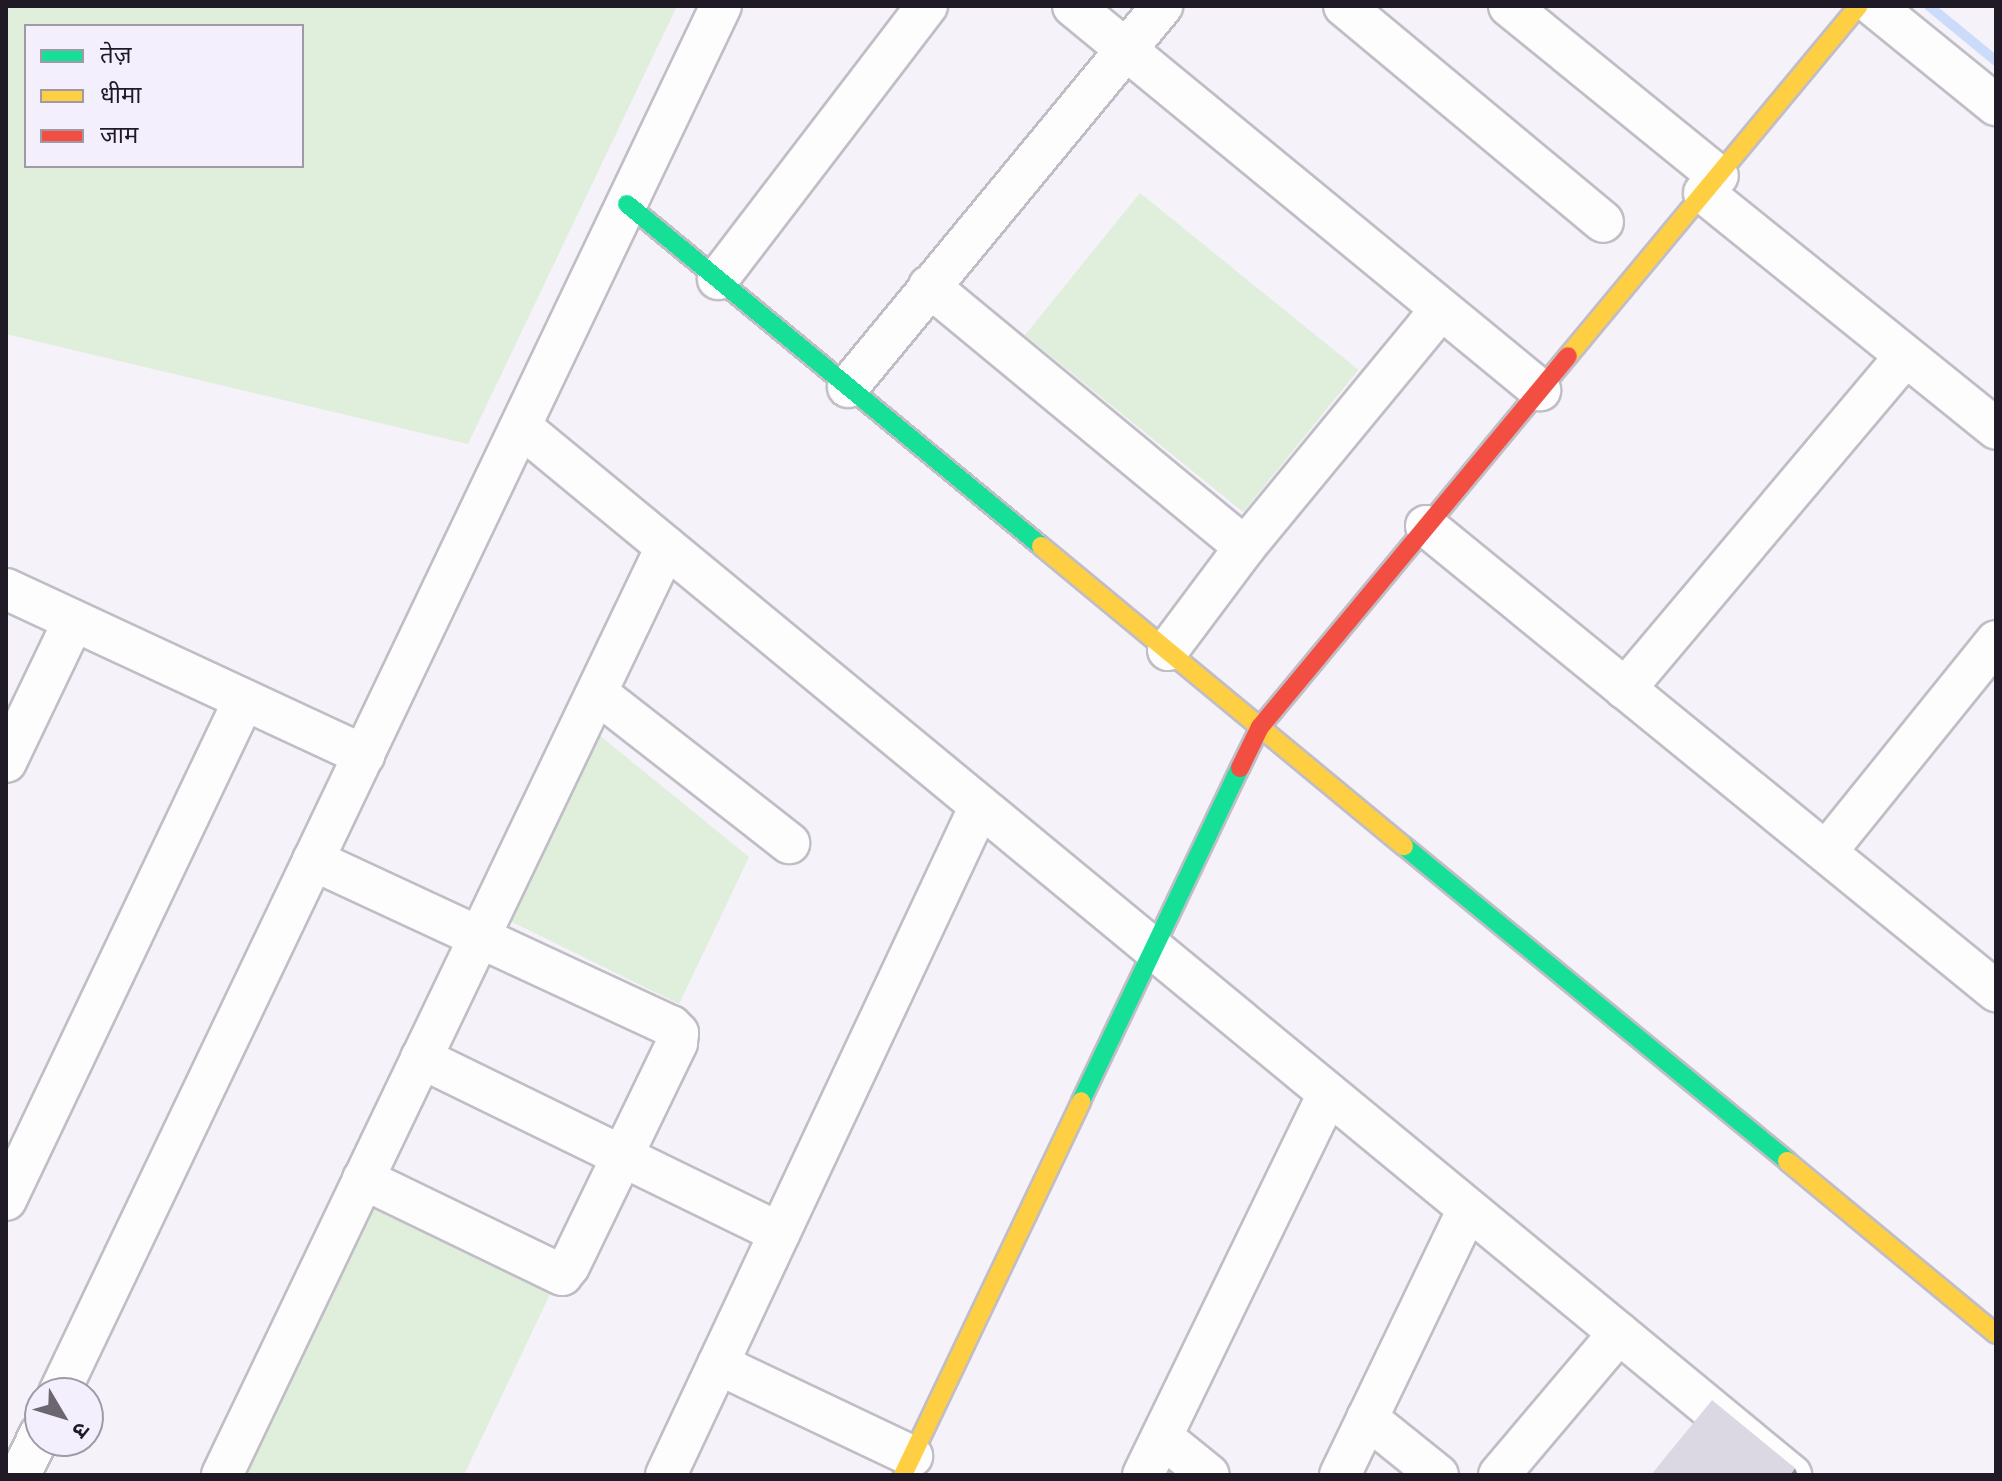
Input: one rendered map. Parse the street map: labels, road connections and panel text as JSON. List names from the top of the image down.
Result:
{
  "legend": ["तेज़", "धीमा", "जाम"],
  "north": "bottom right"
}
